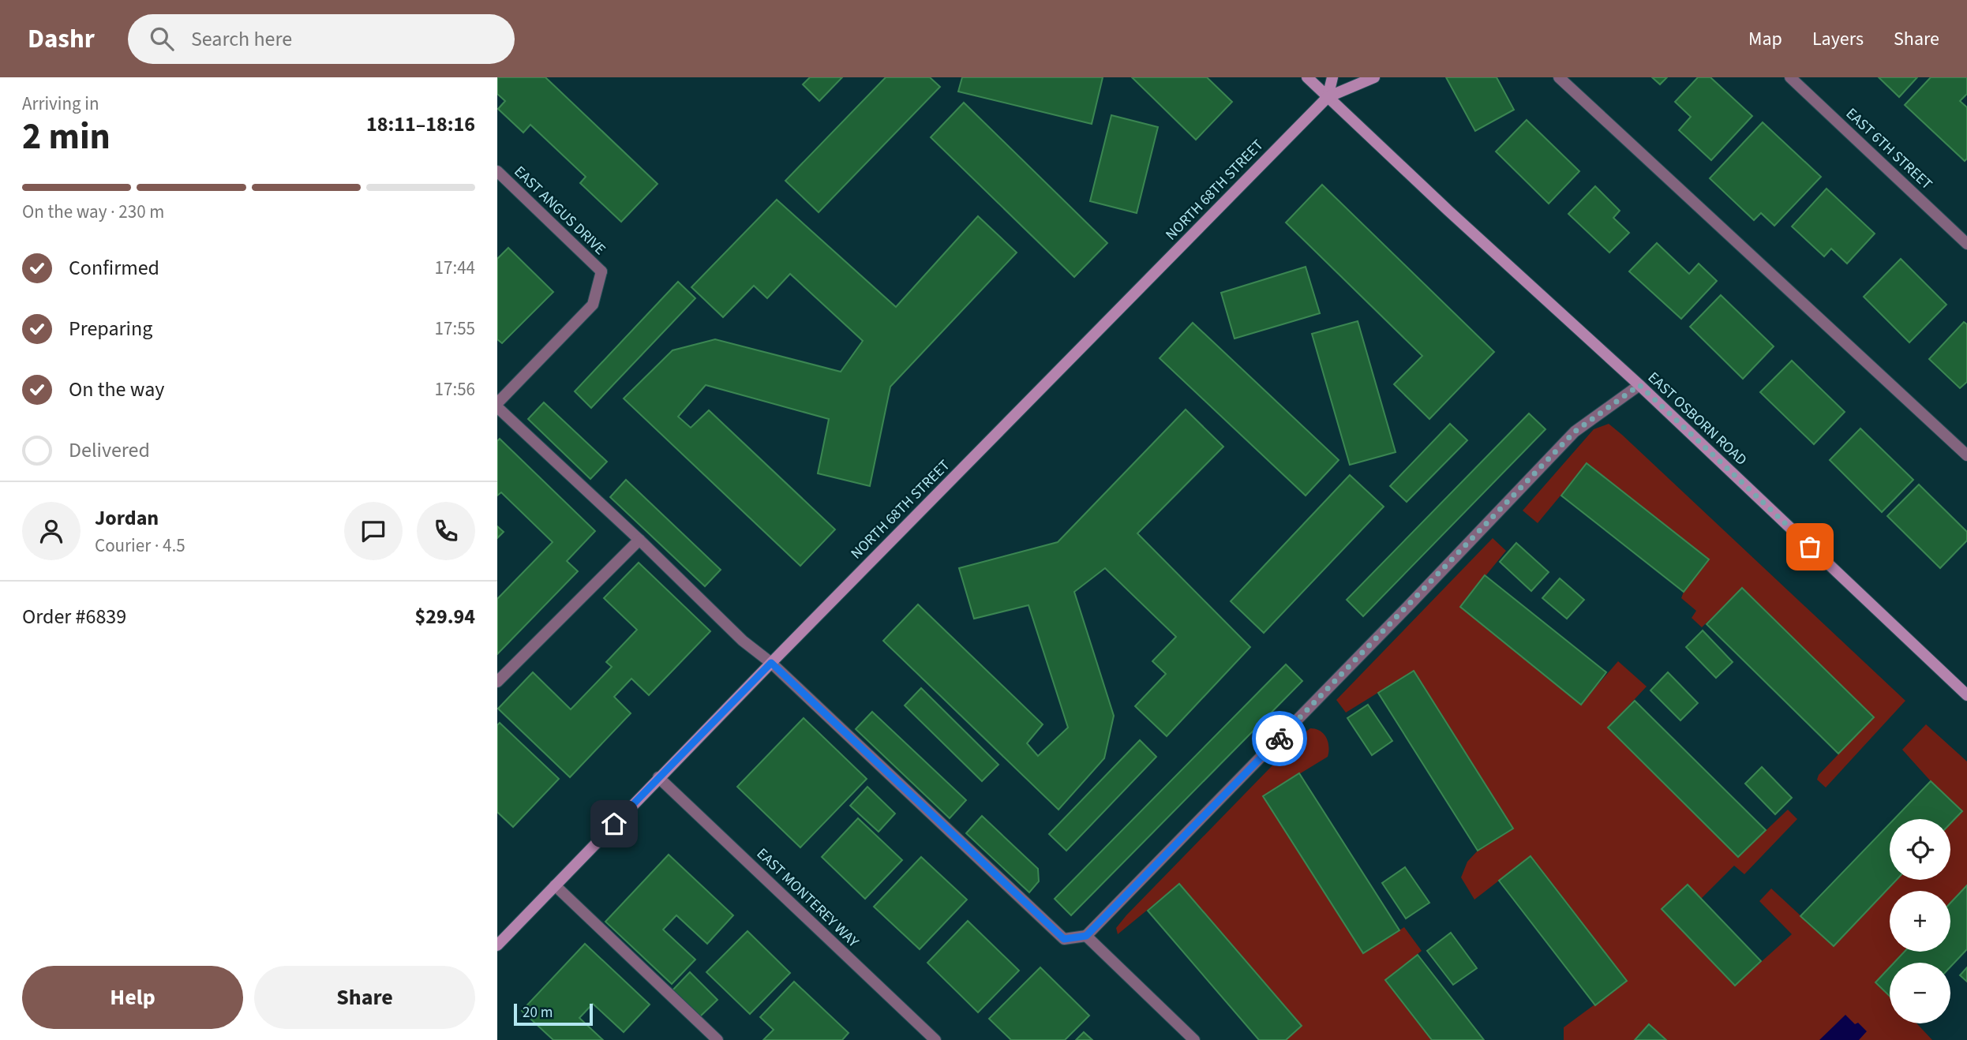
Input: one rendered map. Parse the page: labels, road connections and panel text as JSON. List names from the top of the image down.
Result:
{
  "streets": {
    "main road": ["NORTH 68TH STREET", "EAST OSBORN ROAD"],
    "street": ["EAST 6TH STREET", "EAST ANGUS DRIVE", "EAST MONTEREY WAY"]
  },
  "crossings": [
    ["NORTH 68TH STREET", "EAST OSBORN ROAD"],
    ["NORTH 68TH STREET", "EAST MONTEREY WAY"]
  ],
  "scale_bar": "20 m",
  "page": {
    "header": "Dashr",
    "search": "Search here",
    "nav": ["Map", "Layers", "Share"],
    "heading": ["2 min", "Arriving in", "18:11–18:16"],
    "panel": [
      "Jordan",
      "Courier · 4.5",
      "Order #6839",
      "$29.94"
    ],
    "bar": "On the way · 230 m",
    "list": [
      ["Confirmed", "17:44"],
      ["Preparing", "17:55"],
      ["On the way", "17:56"],
      "Delivered"
    ],
    "map_buttons": ["+", "−"],
    "buttons": ["Help", "Share"],
    "scale": "20 m"
  }
}
